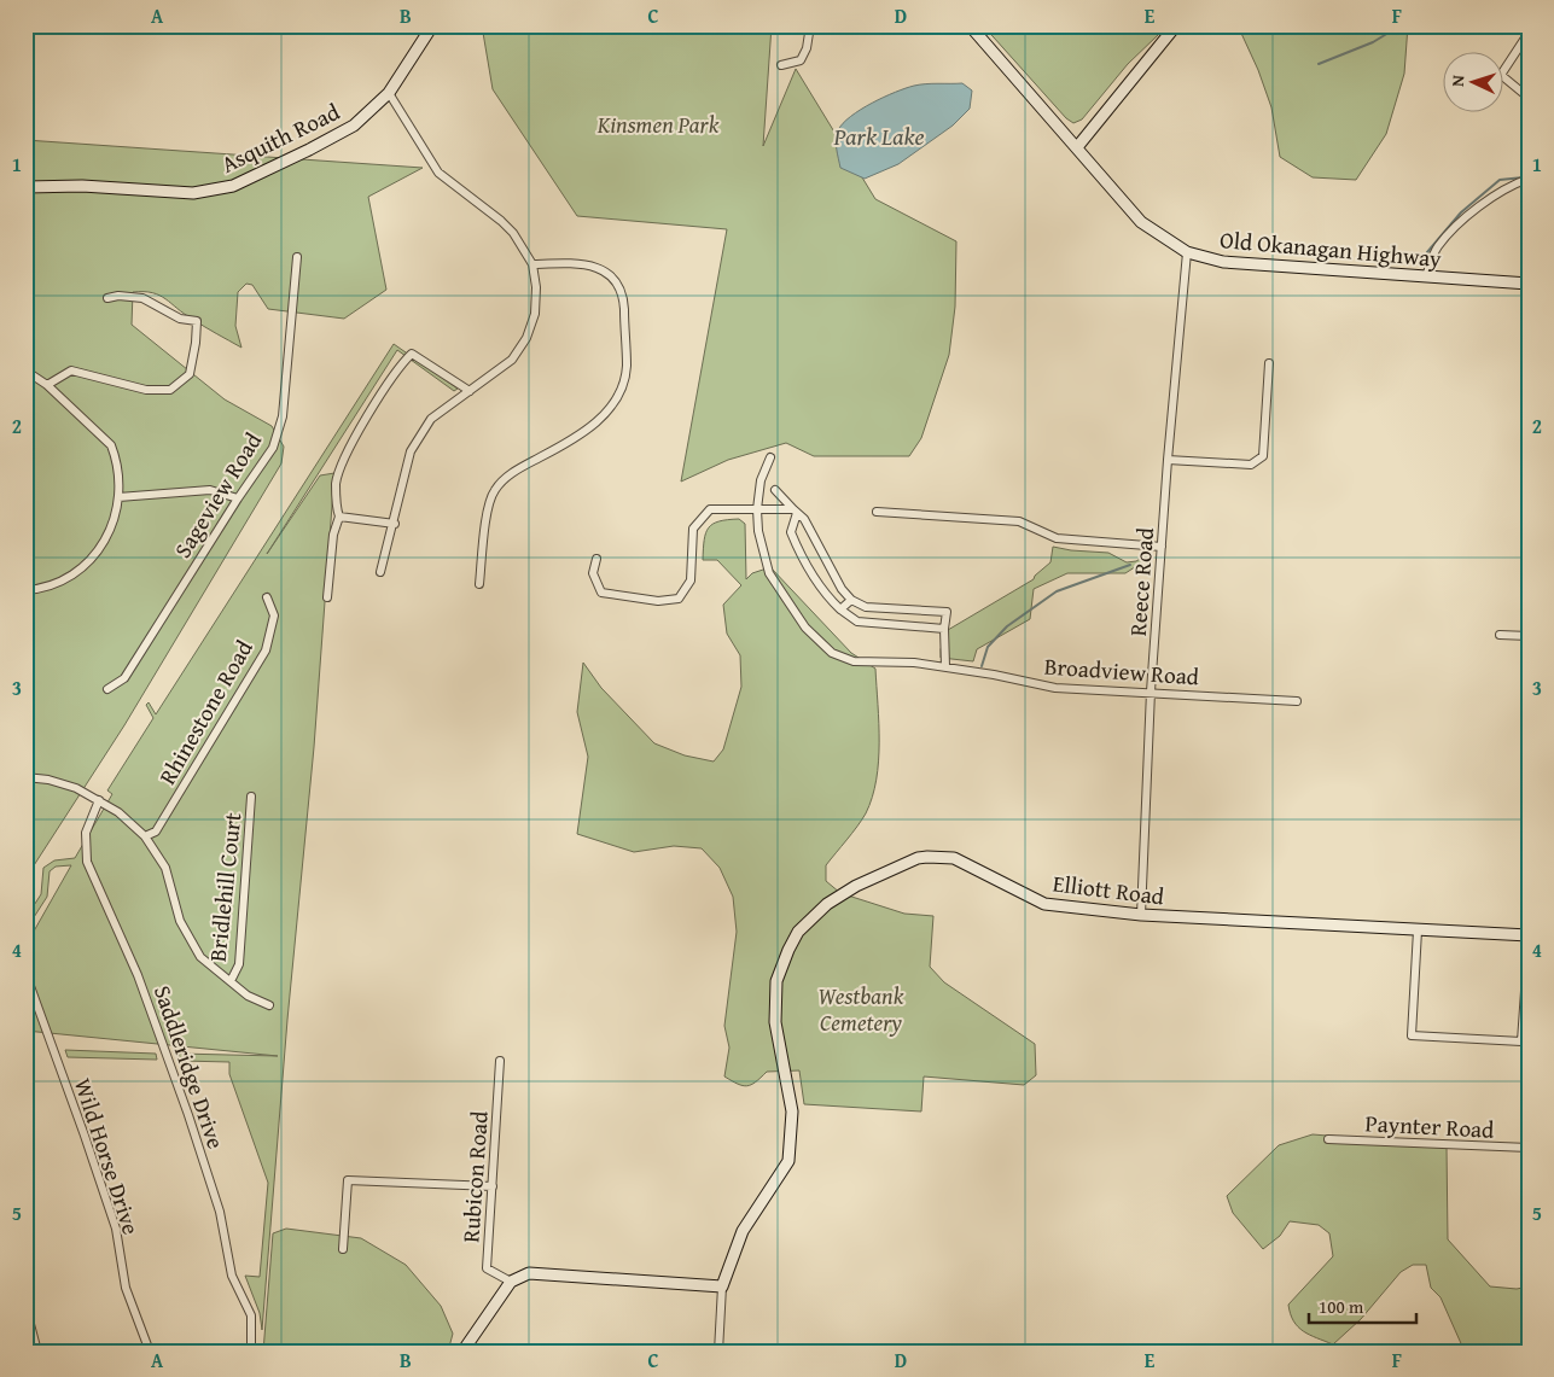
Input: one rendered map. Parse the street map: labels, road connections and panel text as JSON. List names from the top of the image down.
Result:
{
  "streets": {
    "street": [
      "Asquith Road",
      "Old Okanagan Highway",
      "Sageview Road",
      "Reece Road",
      "Broadview Road",
      "Rhinestone Road",
      "Bridlehill Court",
      "Elliott Road",
      "Saddleridge Drive",
      "Paynter Road",
      "Wild Horse Drive",
      "Rubicon Road"
    ]
  },
  "crossings": [
    ["Old Okanagan Highway", "Reece Road"],
    ["Reece Road", "Broadview Road"],
    ["Reece Road", "Elliott Road"]
  ],
  "water": ["Park Lake"],
  "parks": ["Kinsmen Park", "Westbank Cemetery"],
  "scale_bar": "100 m",
  "north": "left",
  "grid": {
    "columns": [
      "A",
      "B",
      "C",
      "D",
      "E",
      "F"
    ],
    "rows": [
      "1",
      "2",
      "3",
      "4",
      "5"
    ]
  }
}
